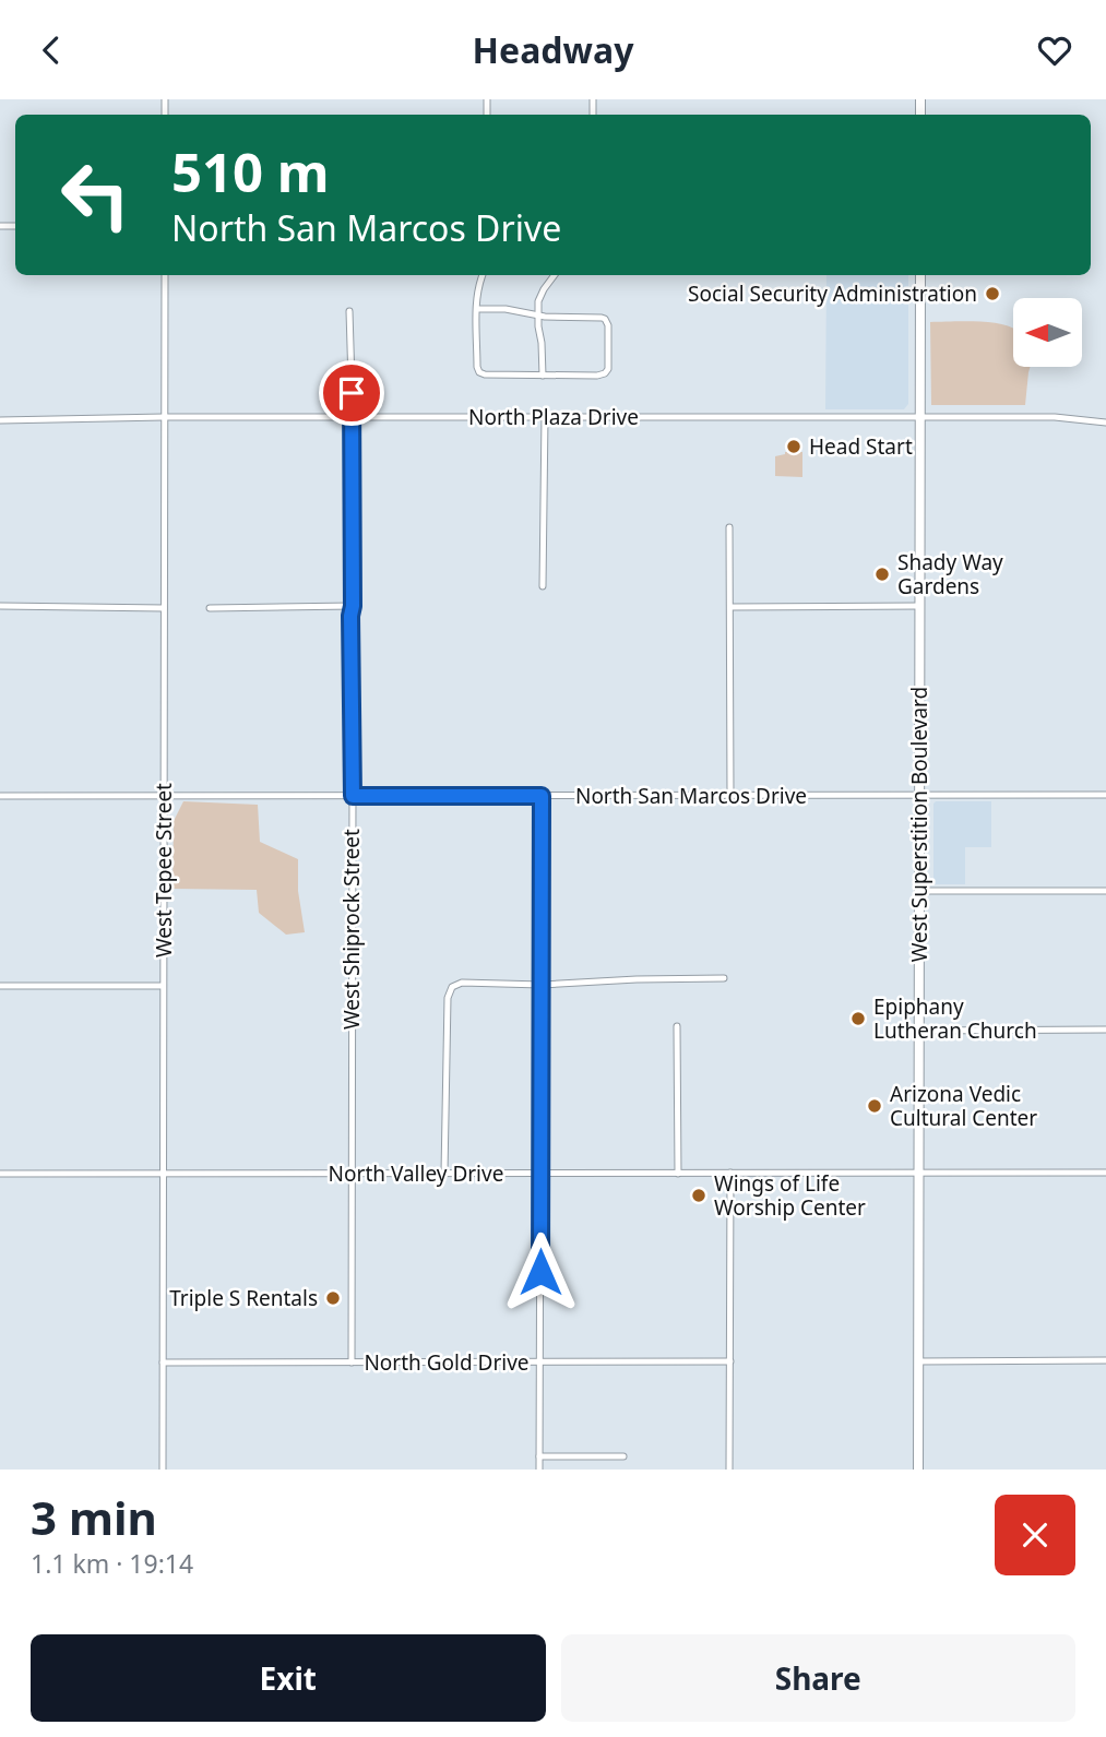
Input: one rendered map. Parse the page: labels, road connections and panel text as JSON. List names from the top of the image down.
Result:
{
  "streets": {
    "main road": ["West Superstition Boulevard"],
    "street": [
      "North Plaza Drive",
      "North San Marcos Drive",
      "West Tepee Street",
      "West Shiprock Street",
      "North Valley Drive",
      "North Gold Drive"
    ]
  },
  "crossings": [
    ["North Plaza Drive", "West Superstition Boulevard"],
    ["North Plaza Drive", "West Tepee Street"],
    ["North Plaza Drive", "West Shiprock Street"],
    ["North San Marcos Drive", "West Superstition Boulevard"],
    ["North San Marcos Drive", "West Tepee Street"],
    ["North San Marcos Drive", "West Shiprock Street"],
    ["West Superstition Boulevard", "North Valley Drive"],
    ["West Tepee Street", "North Valley Drive"],
    ["West Tepee Street", "North Gold Drive"],
    ["West Shiprock Street", "North Valley Drive"],
    ["West Shiprock Street", "North Gold Drive"]
  ],
  "places": [
    "Social Security Administration",
    "Head Start",
    "Shady Way Gardens",
    "Epiphany Lutheran Church",
    "Arizona Vedic Cultural Center",
    "Wings of Life Worship Center",
    "Triple S Rentals"
  ],
  "north": "left",
  "page": {
    "header": "Headway",
    "turn": ["510 m", "North San Marcos Drive"],
    "heading": ["3 min", "1.1 km · 19:14"],
    "buttons": ["Exit", "Share"]
  }
}
